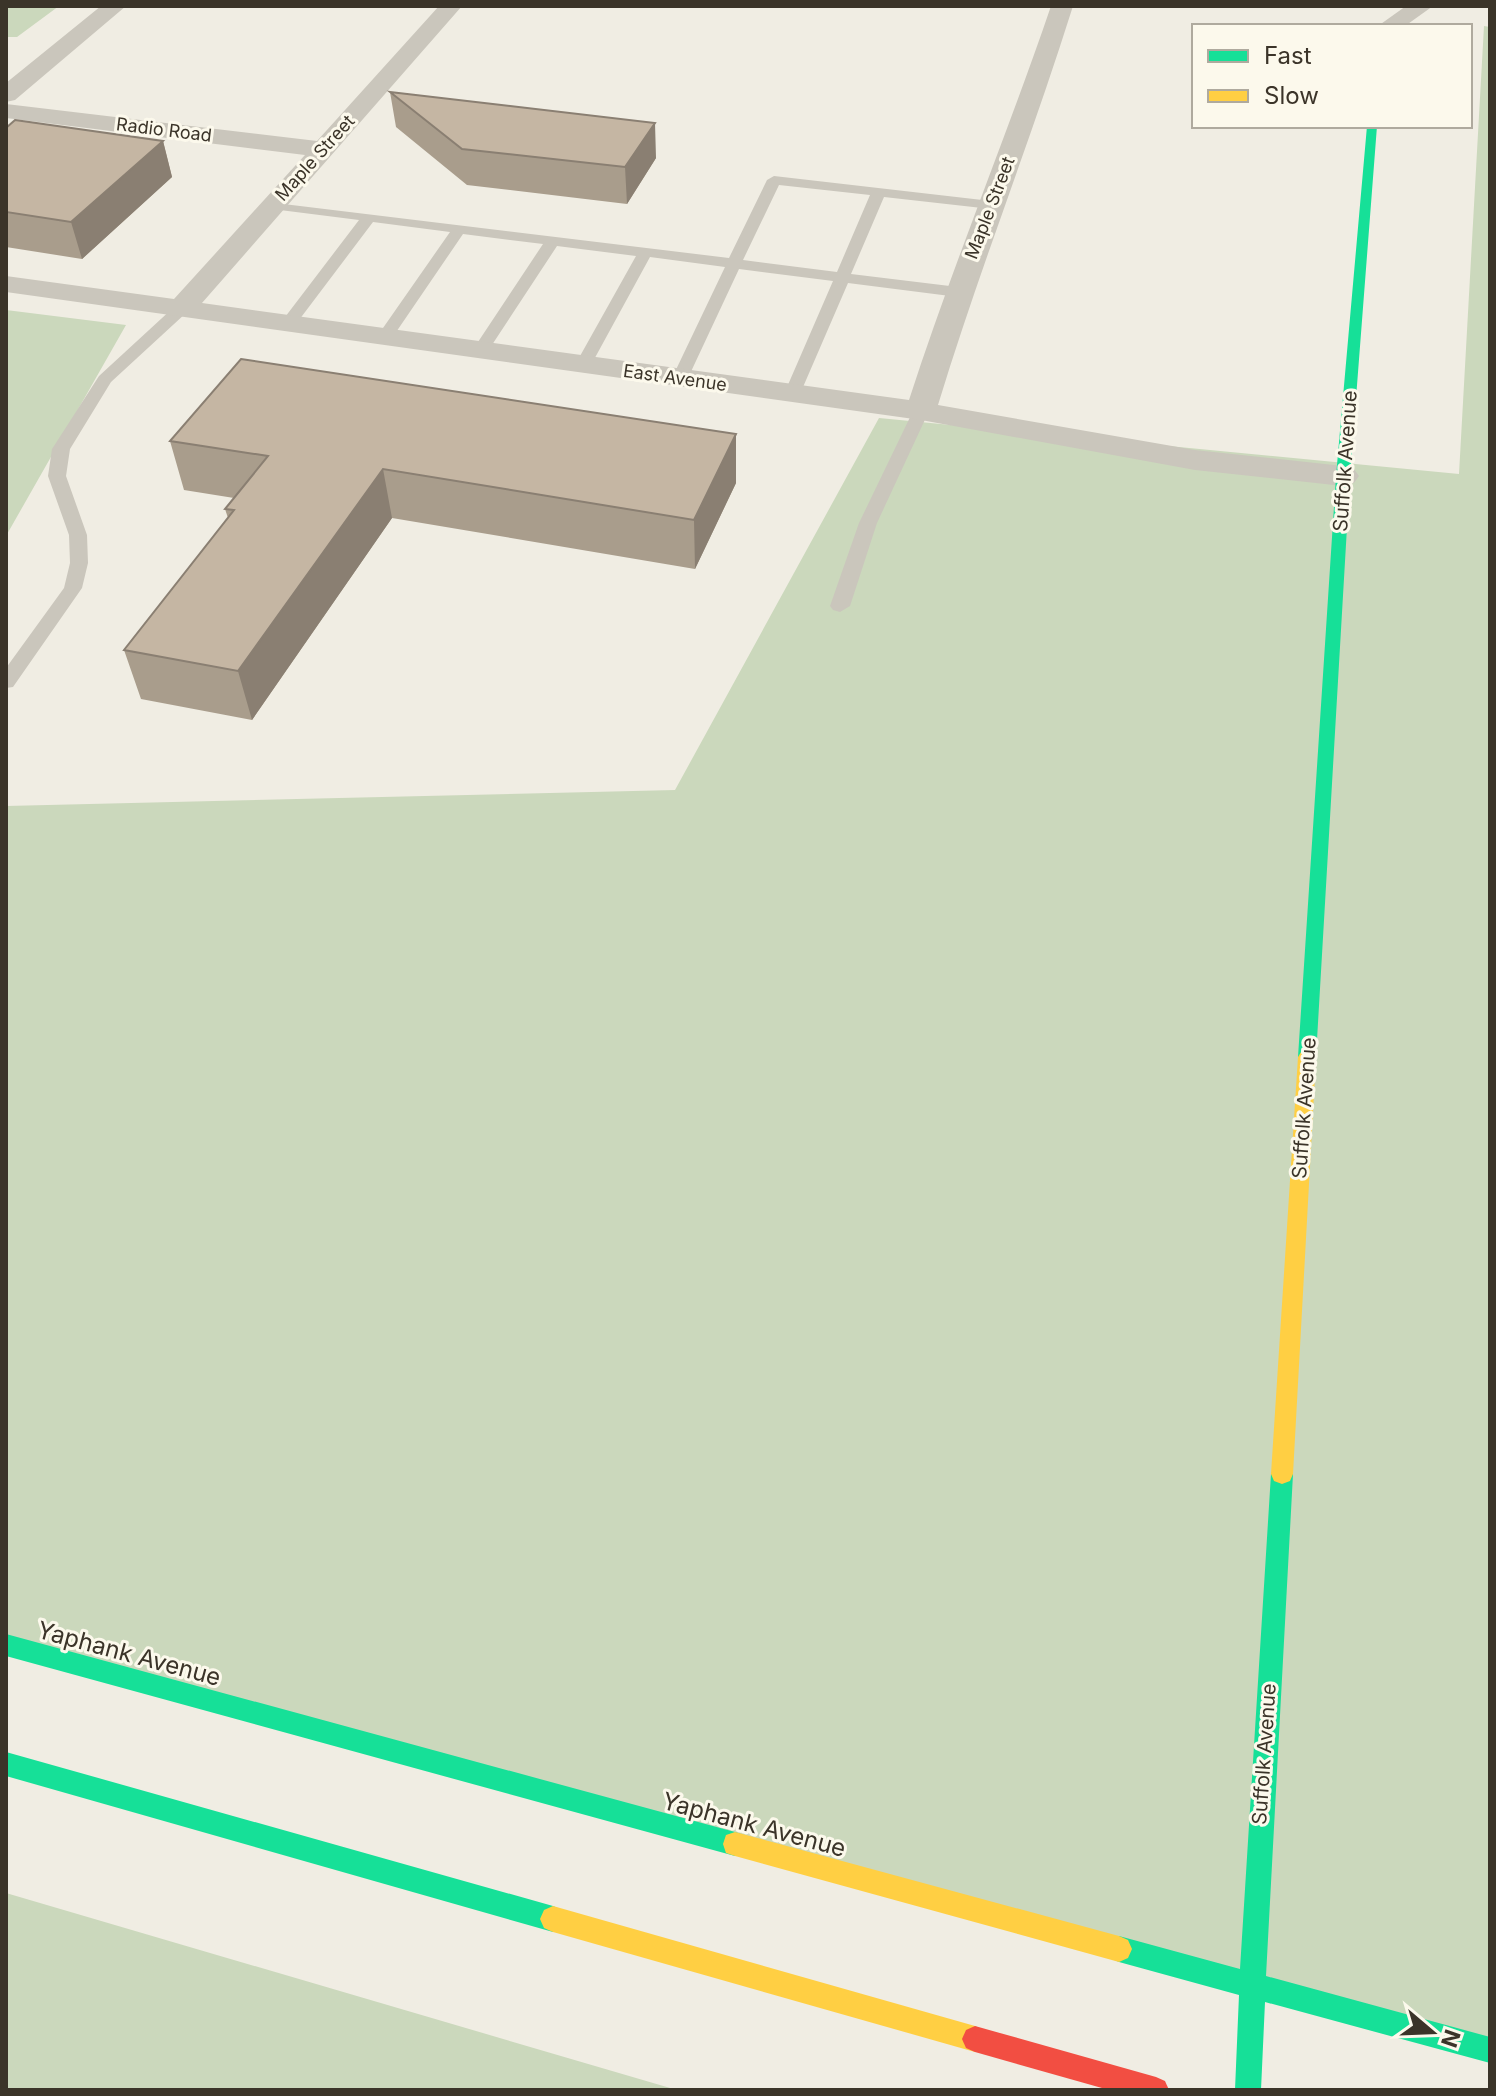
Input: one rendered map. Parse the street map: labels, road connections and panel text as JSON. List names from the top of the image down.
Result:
{
  "streets": {
    "street": [
      "Radio Road",
      "Maple Street",
      "East Avenue",
      "Suffolk Avenue",
      "Yaphank Avenue"
    ]
  },
  "crossings": [
    ["Radio Road", "Maple Street"],
    ["Maple Street", "East Avenue"],
    ["East Avenue", "Suffolk Avenue"],
    ["Suffolk Avenue", "Yaphank Avenue"]
  ],
  "legend": ["Fast", "Slow"],
  "north": "right"
}
